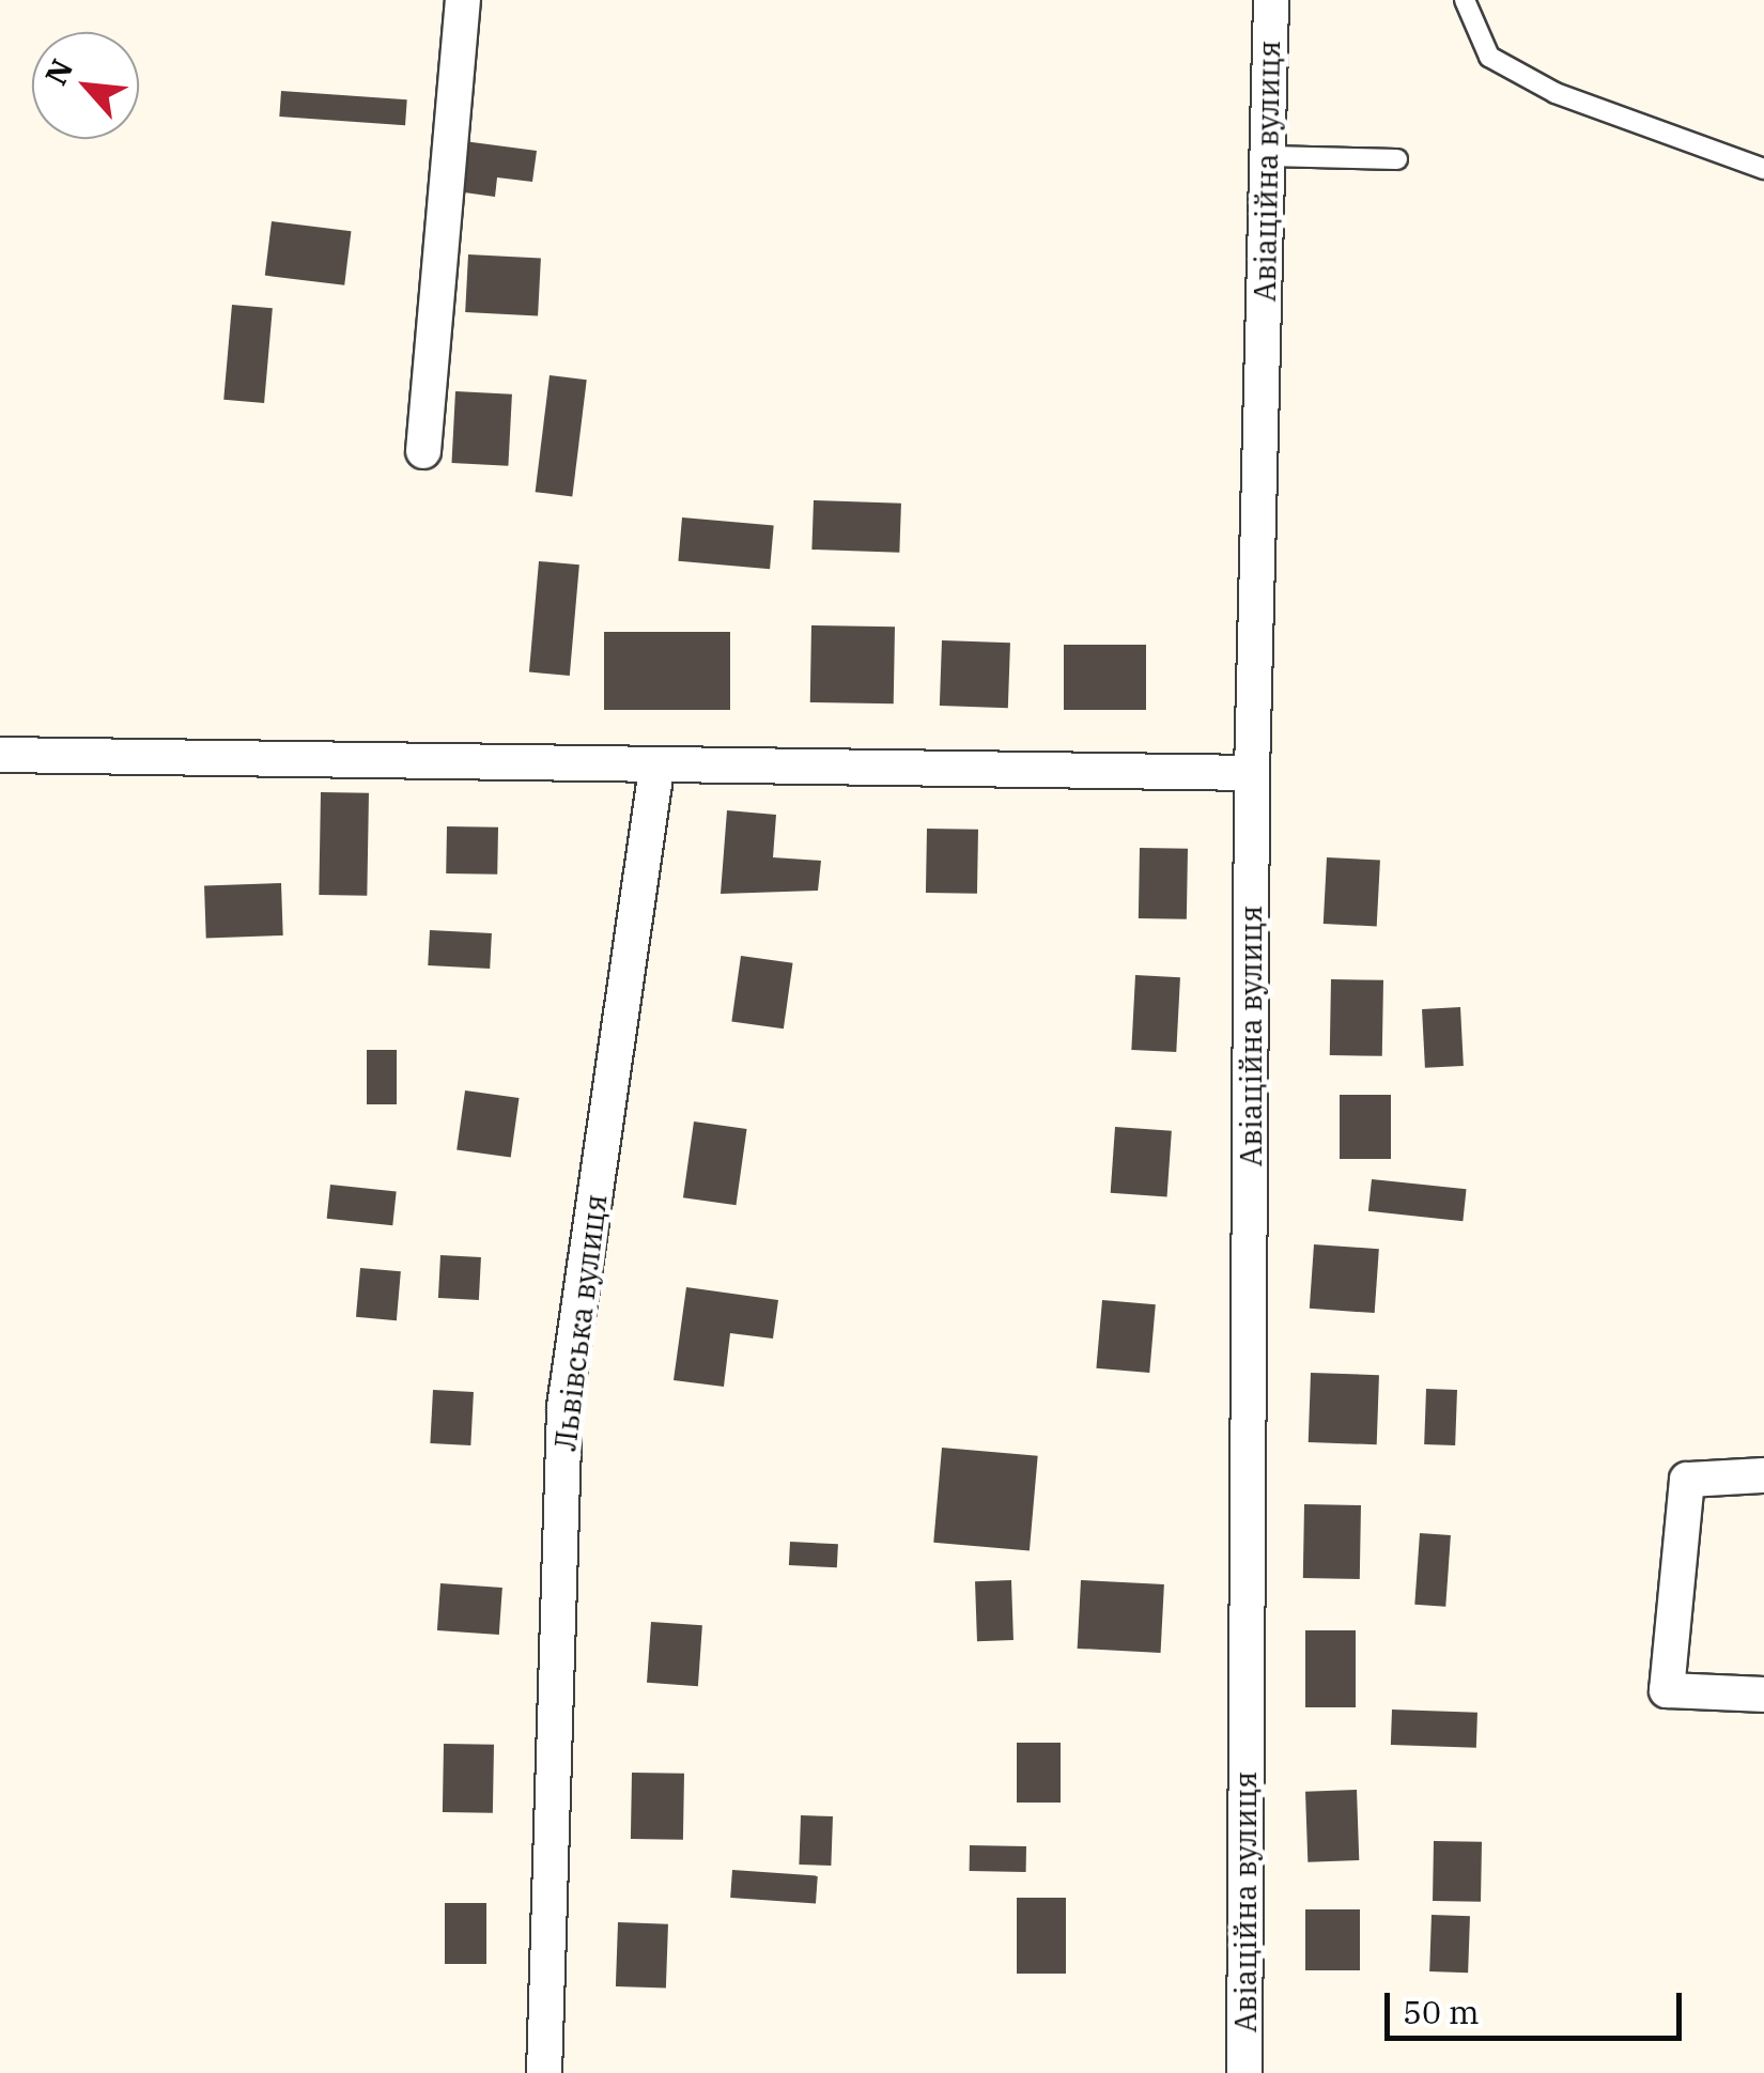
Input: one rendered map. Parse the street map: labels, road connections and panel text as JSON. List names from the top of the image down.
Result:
{
  "streets": {
    "street": ["Авіаційна вулиця", "Львівська вулиця"]
  },
  "scale_bar": "50 m",
  "north": "top left"
}
